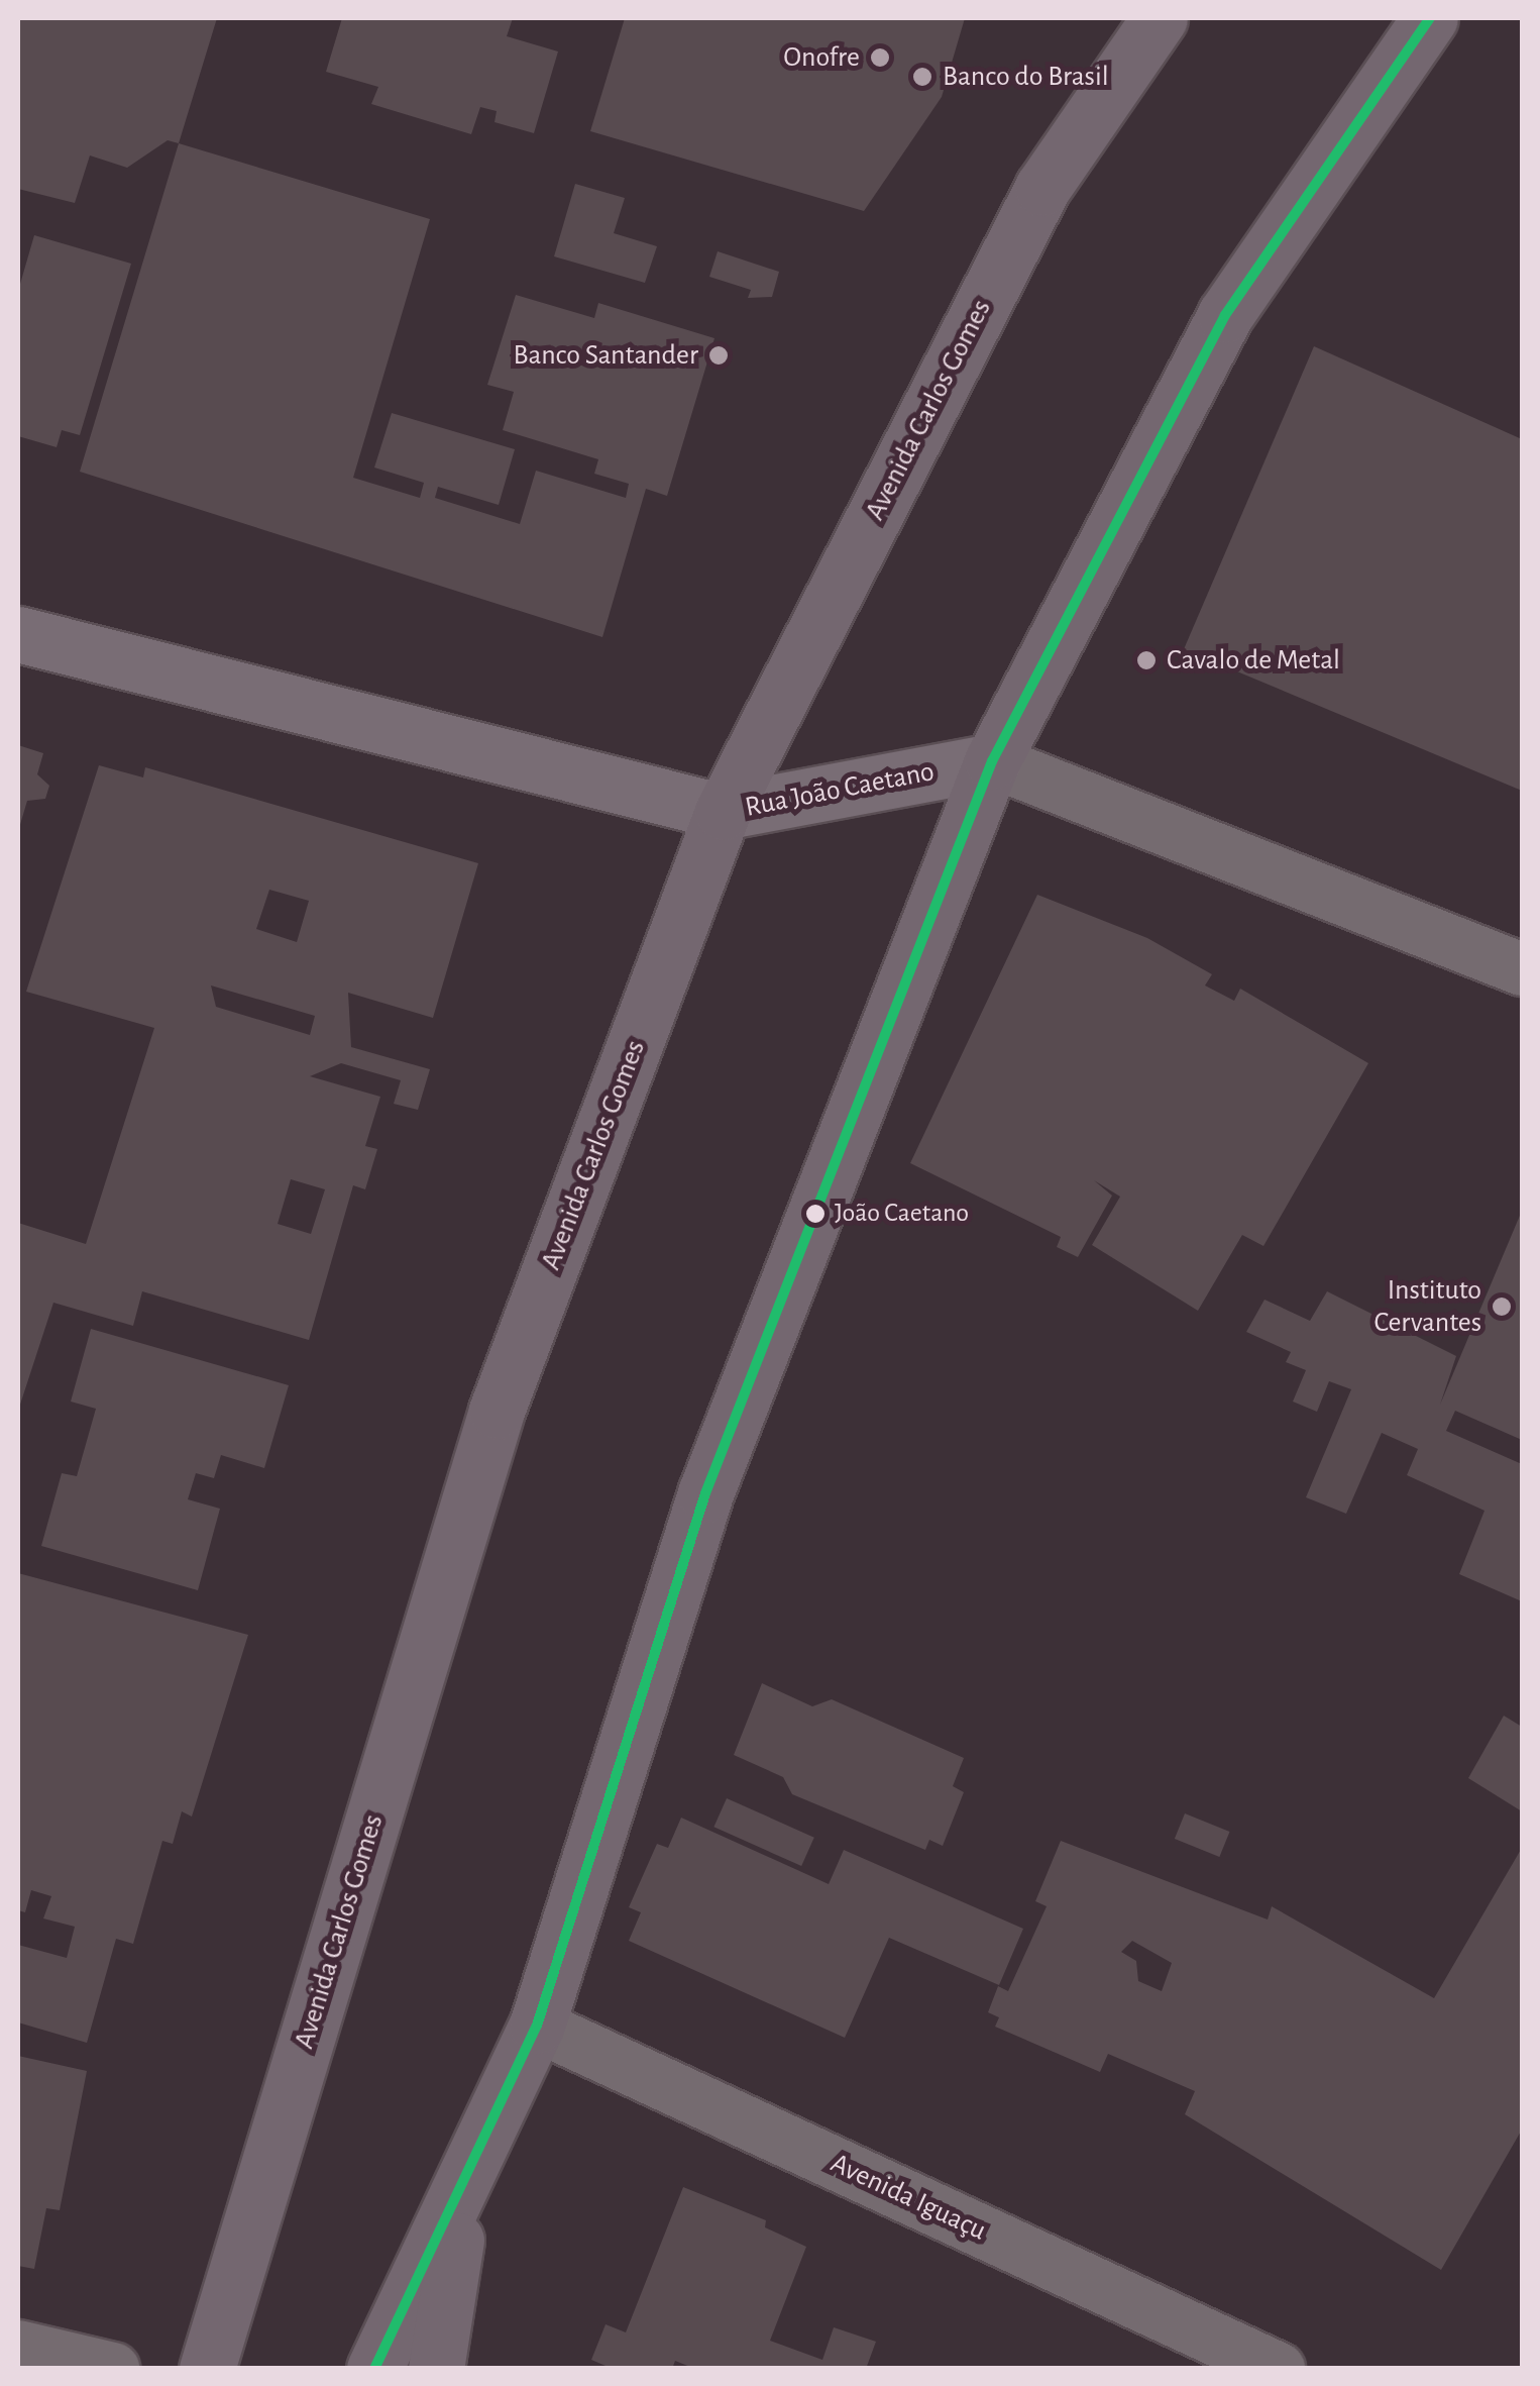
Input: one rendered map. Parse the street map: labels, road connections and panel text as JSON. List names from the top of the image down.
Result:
{
  "streets": {
    "main road": ["Avenida Carlos Gomes"],
    "street": ["Rua João Caetano", "Avenida Iguaçu"]
  },
  "crossings": [
    ["Avenida Carlos Gomes", "Rua João Caetano"]
  ],
  "places": [
    "Onofre",
    "Banco do Brasil",
    "Banco Santander",
    "Cavalo de Metal",
    "João Caetano",
    "Instituto Cervantes"
  ]
}
